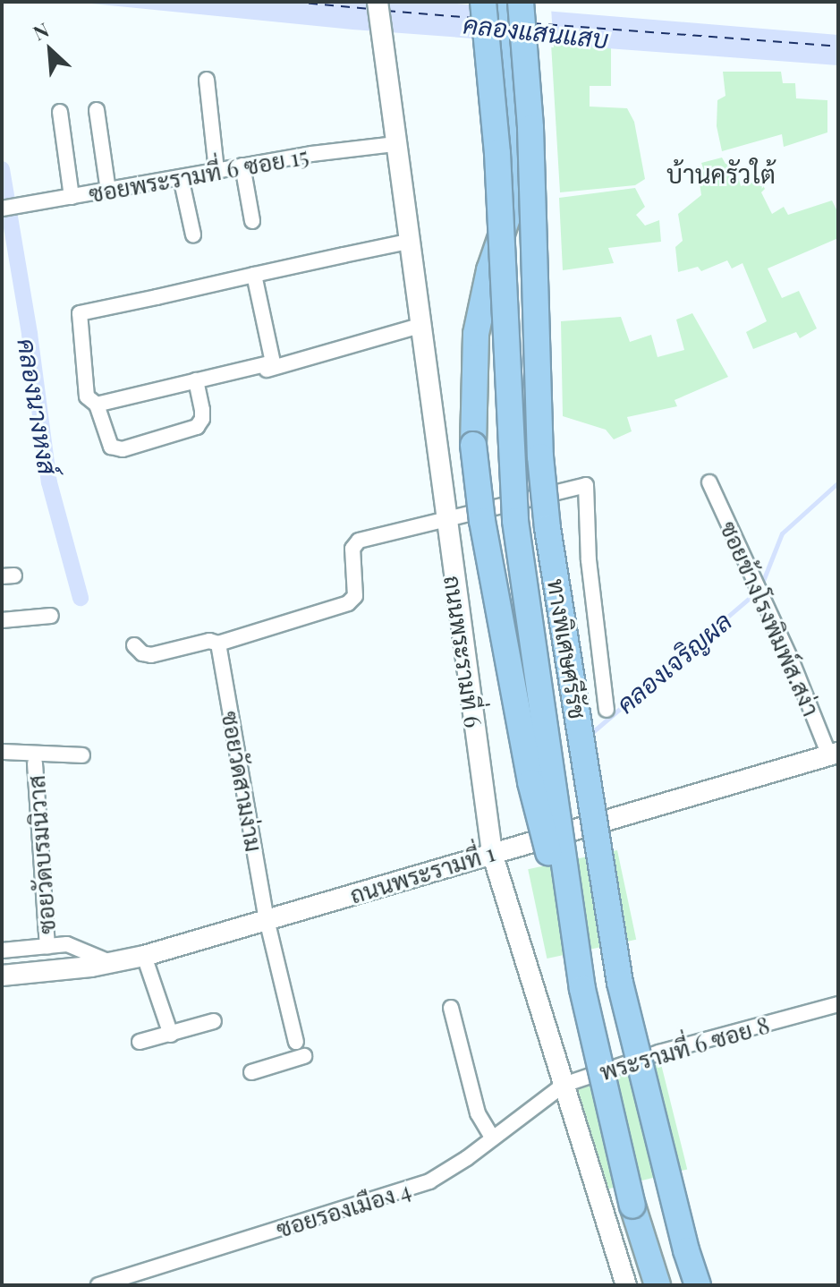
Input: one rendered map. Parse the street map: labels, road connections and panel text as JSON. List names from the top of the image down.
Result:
{
  "streets": {
    "highway": ["ทางพิเศษศรีรัช"],
    "main road": ["ถนนพระรามที่ 6", "ถนนพระรามที่ 1"],
    "street": [
      "ซอยพระรามที่ 6 ซอย 15",
      "ซอยข้างโรงพิมพ์ส.สง่า",
      "ซอยวัดสามง่าม",
      "ซอยวัดบรมนิวาส",
      "พระรามที่ 6 ซอย 8",
      "ซอยรองเมือง 4"
    ]
  },
  "crossings": [
    ["ซอยพระรามที่ 6 ซอย 15", "ถนนพระรามที่ 6"],
    ["ซอยข้างโรงพิมพ์ส.สง่า", "ถนนพระรามที่ 1"],
    ["ถนนพระรามที่ 6", "ถนนพระรามที่ 1"],
    ["ถนนพระรามที่ 6", "พระรามที่ 6 ซอย 8"],
    ["ถนนพระรามที่ 6", "ซอยรองเมือง 4"],
    ["ซอยวัดสามง่าม", "ถนนพระรามที่ 1"],
    ["ซอยวัดบรมนิวาส", "ถนนพระรามที่ 1"],
    ["พระรามที่ 6 ซอย 8", "ซอยรองเมือง 4"]
  ],
  "districts": ["บ้านครัวใต้"],
  "water": ["คลองแสนแสบ", "คลองนางหงส์", "คลองเจริญผล"],
  "north": "top left"
}
